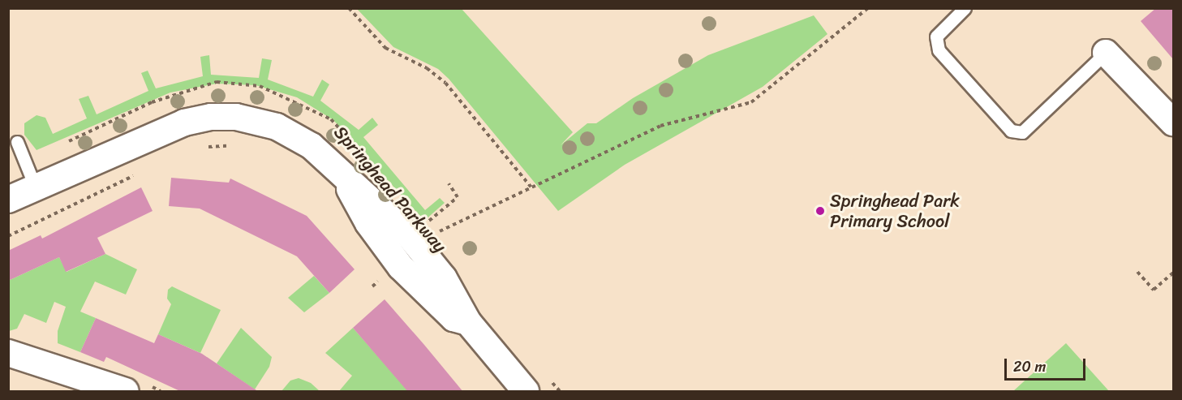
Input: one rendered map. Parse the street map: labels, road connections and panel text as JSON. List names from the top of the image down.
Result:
{
  "streets": {
    "street": ["Springhead Parkway"]
  },
  "places": ["Springhead Park Primary School"],
  "scale_bar": "20 m"
}
